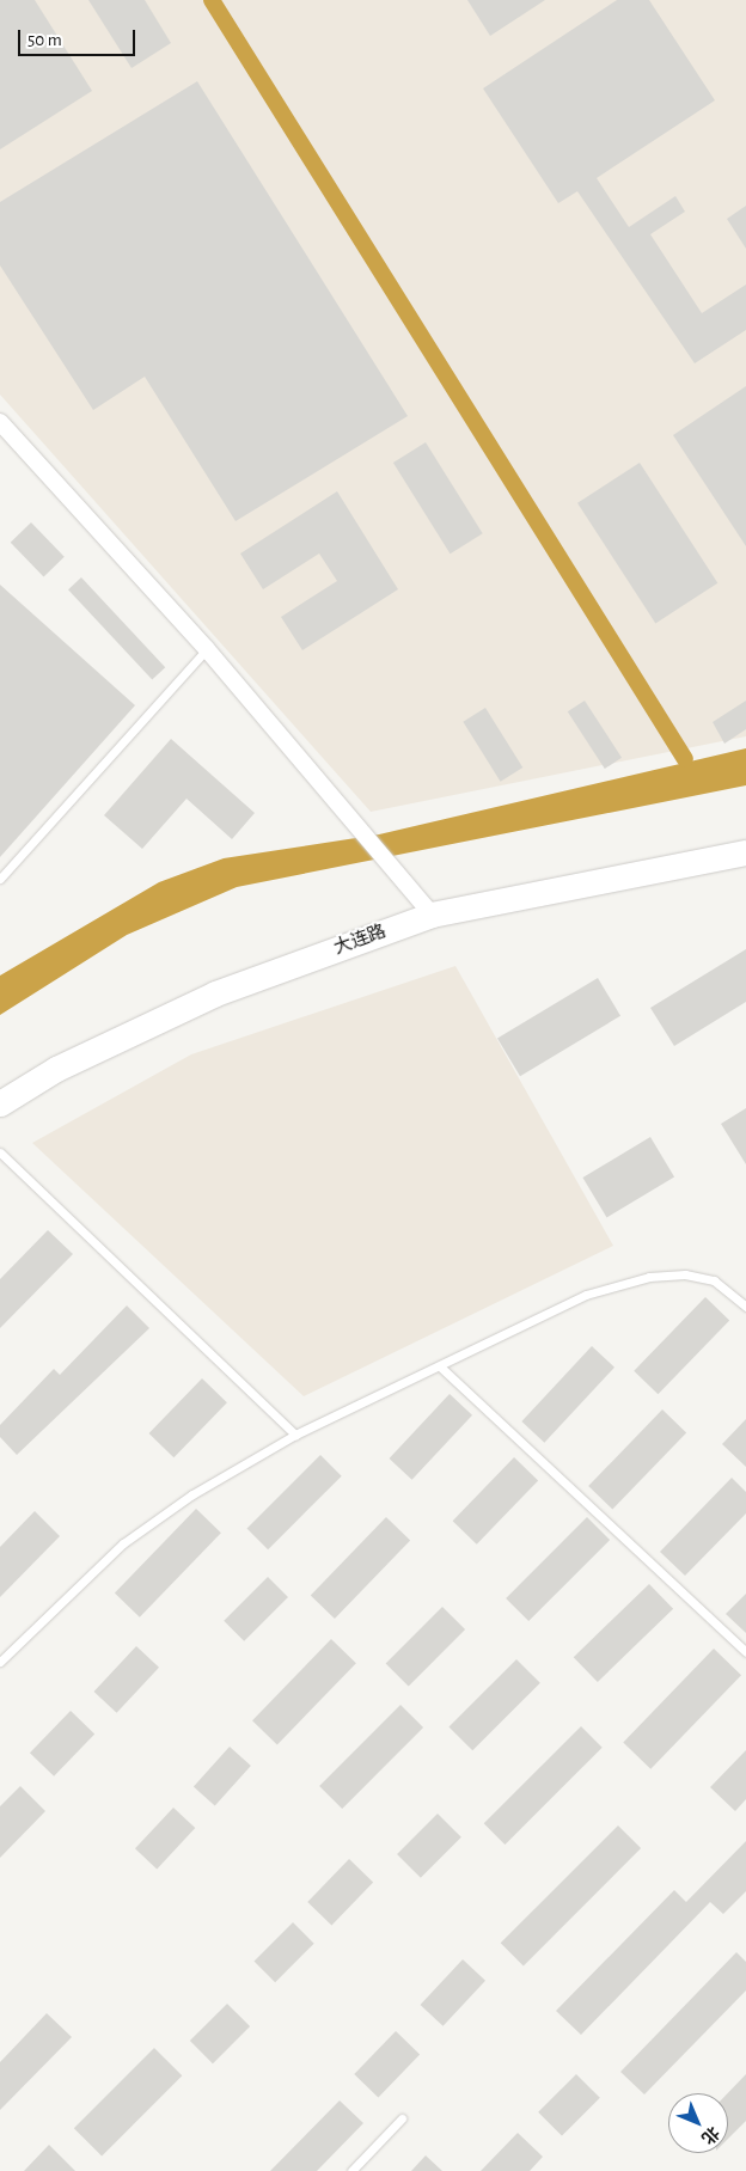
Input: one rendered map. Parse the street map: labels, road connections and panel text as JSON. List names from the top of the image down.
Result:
{
  "streets": {
    "main road": ["大连路"]
  },
  "scale_bar": "50 m",
  "north": "bottom right"
}
